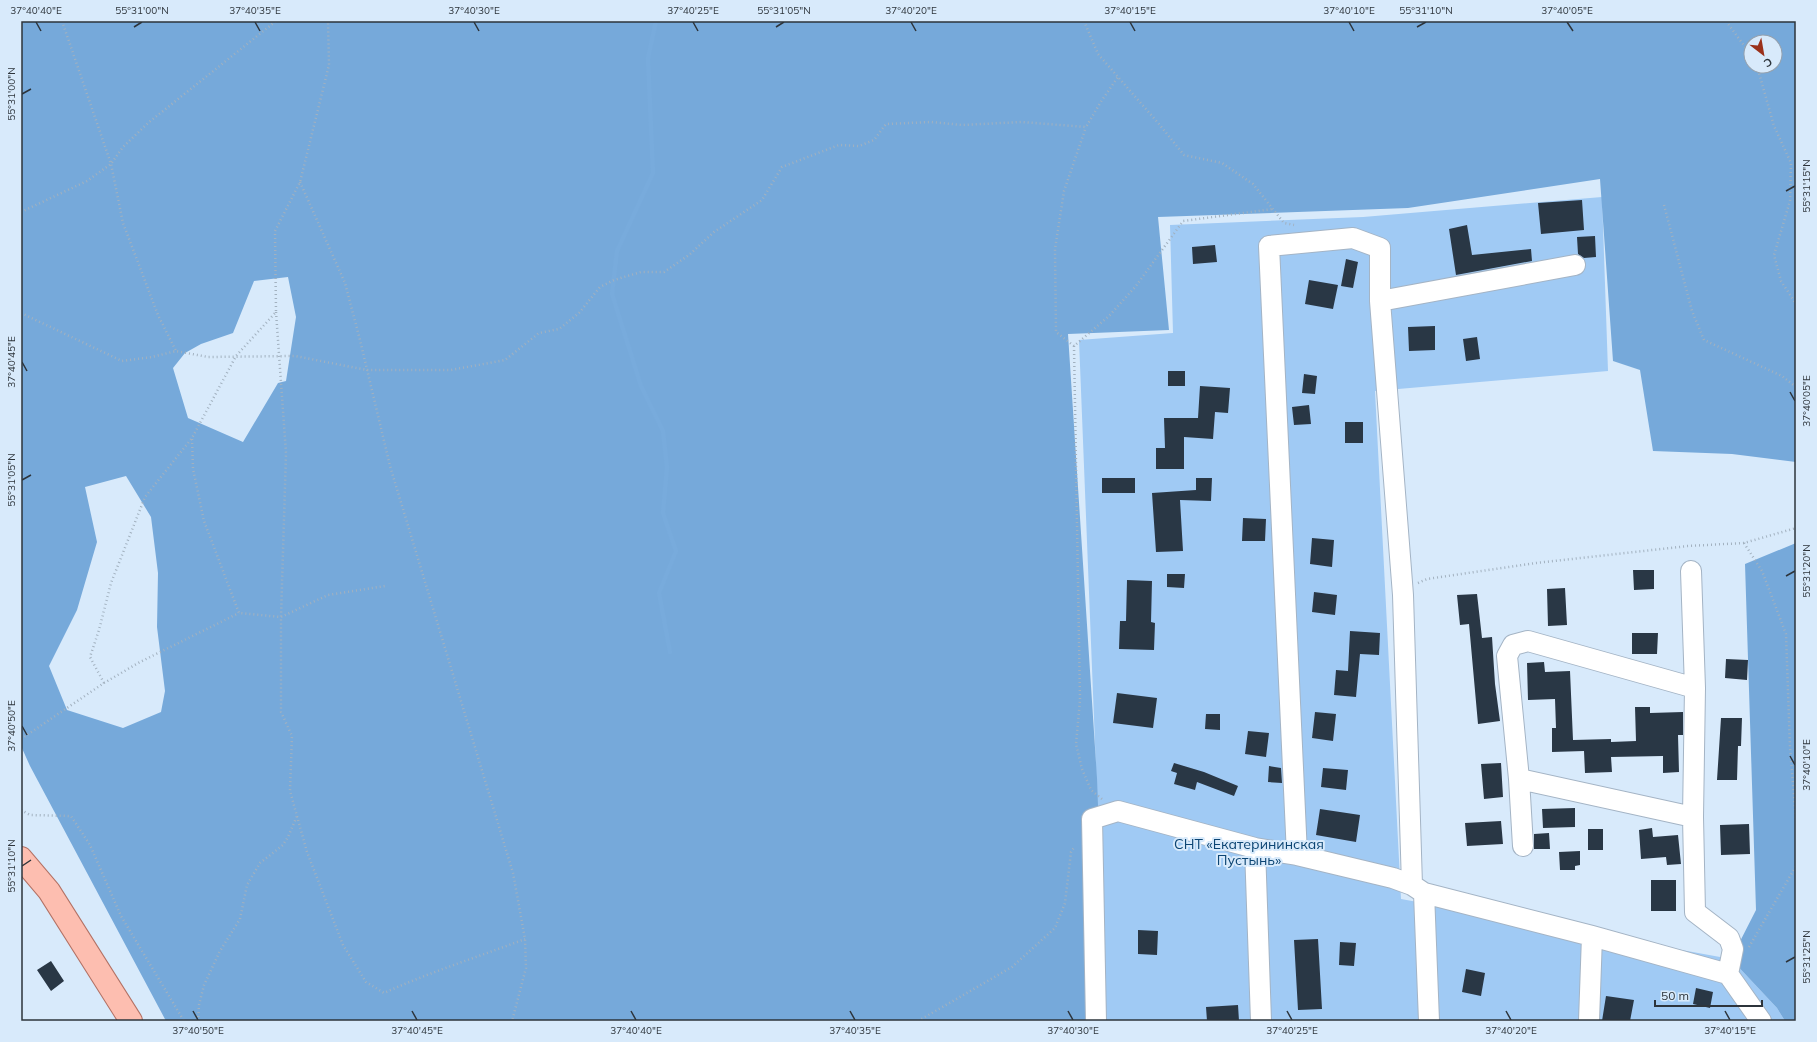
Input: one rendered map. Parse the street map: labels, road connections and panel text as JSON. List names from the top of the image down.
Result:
{
  "parks": ["СНТ «Екатерининская Пустынь»"],
  "scale_bar": "50 m",
  "north": "bottom right",
  "coordinates": [
    "37°40'40\"E",
    "55°31'00\"N",
    "37°40'35\"E",
    "37°40'30\"E",
    "37°40'25\"E",
    "55°31'05\"N",
    "37°40'20\"E",
    "37°40'15\"E",
    "37°40'10\"E",
    "55°31'10\"N",
    "37°40'05\"E",
    "55°31'15\"N",
    "37°40'45\"E",
    "55°31'20\"N",
    "37°40'50\"E",
    "55°31'25\"N"
  ]
}
